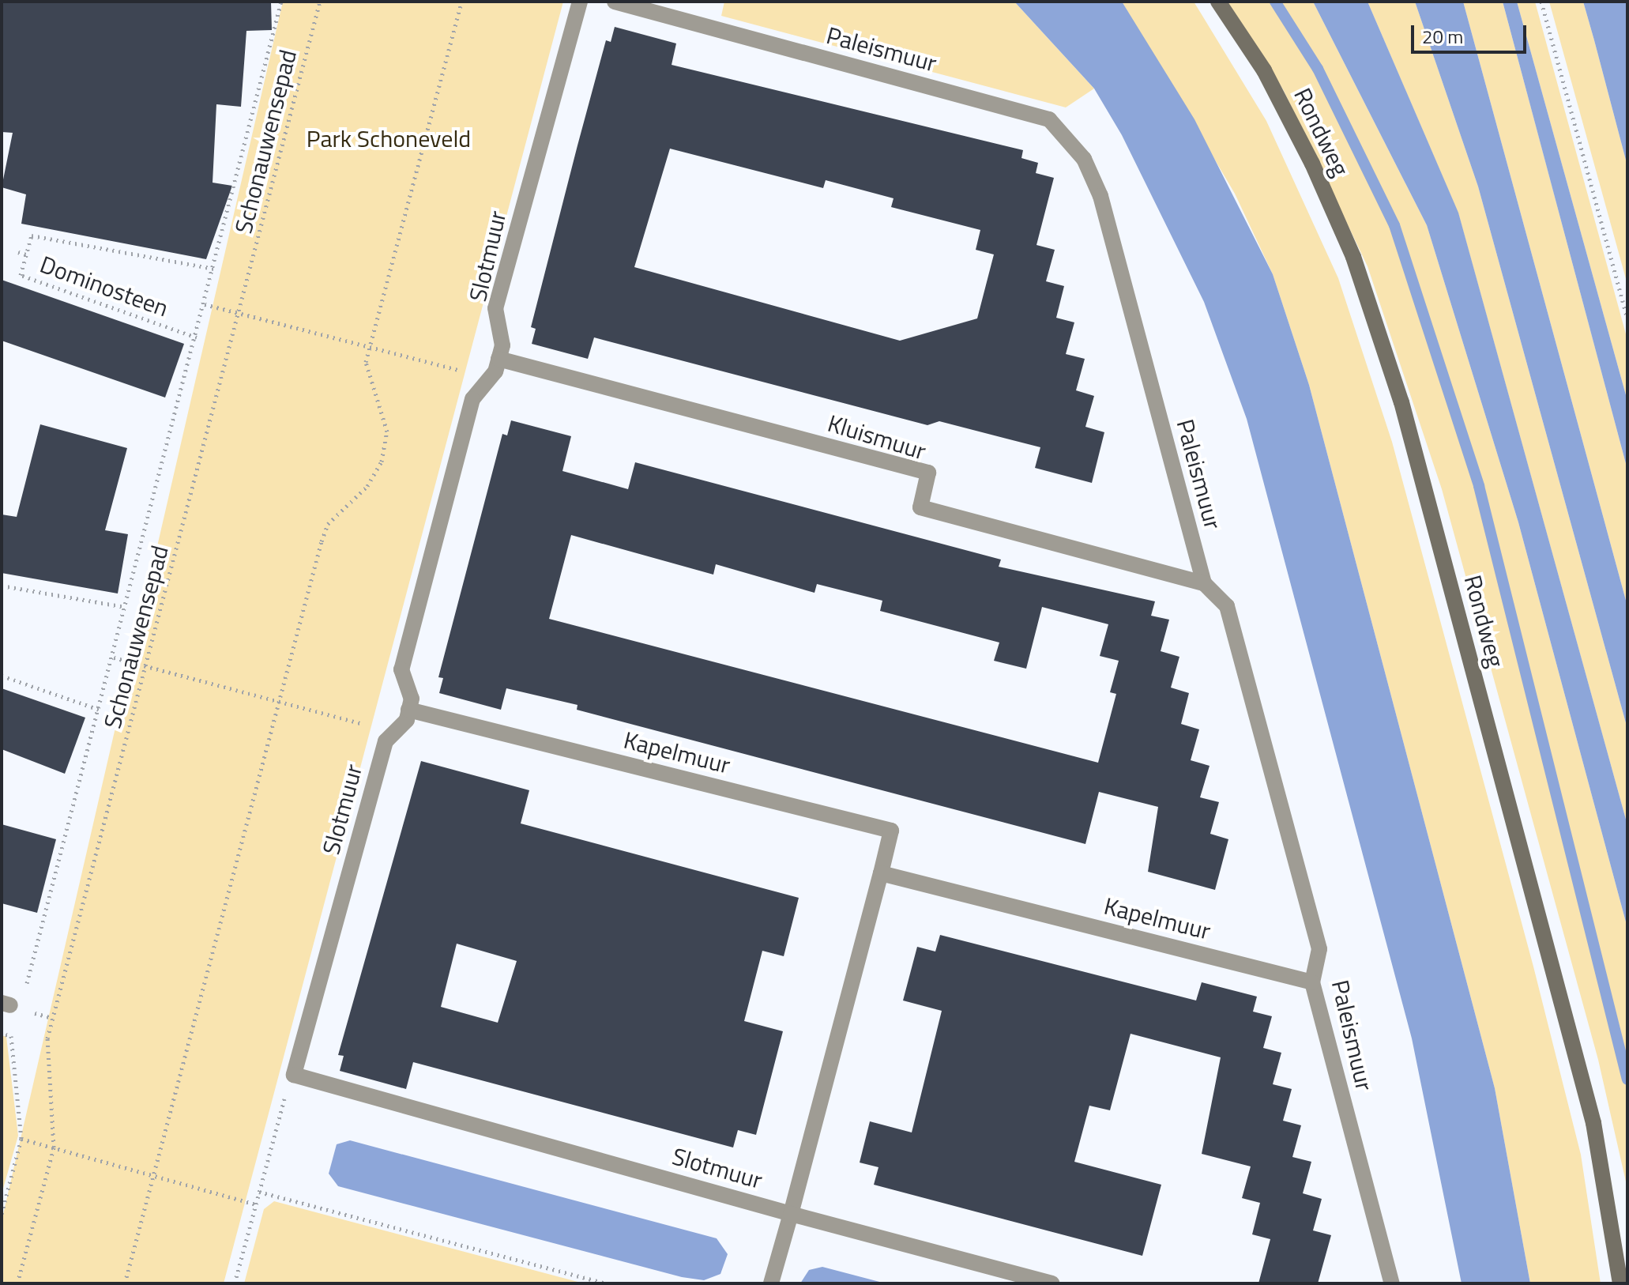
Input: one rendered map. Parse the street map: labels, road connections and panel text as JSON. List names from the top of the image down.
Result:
{
  "streets": {
    "main road": ["Rondweg"],
    "street": [
      "Paleismuur",
      "Slotmuur",
      "Kluismuur",
      "Kapelmuur"
    ],
    "path": ["Schonauwensepad", "Dominosteen"]
  },
  "crossings": [
    ["Paleismuur", "Kluismuur"],
    ["Paleismuur", "Kapelmuur"],
    ["Slotmuur", "Kluismuur"],
    ["Slotmuur", "Kapelmuur"]
  ],
  "parks": ["Park Schoneveld"],
  "scale_bar": "20 m"
}
